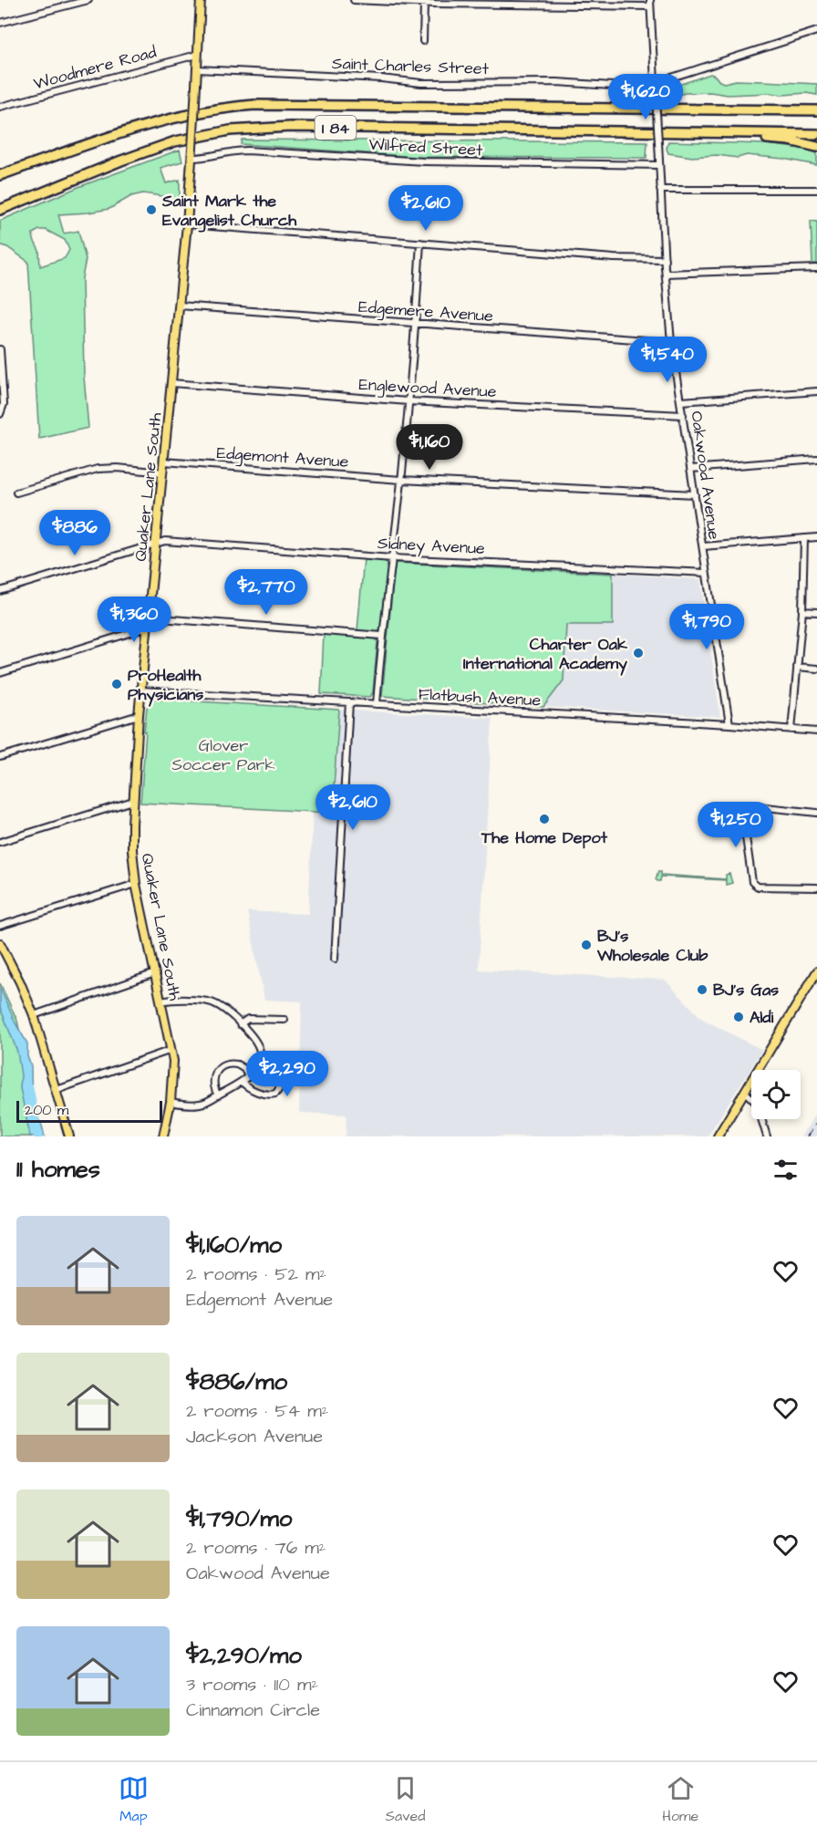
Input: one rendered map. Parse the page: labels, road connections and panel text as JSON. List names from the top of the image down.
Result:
{
  "streets": {
    "highway": ["I 84"],
    "main road": ["Quaker Lane South"],
    "street": [
      "Saint Charles Street",
      "Woodmere Road",
      "Wilfred Street",
      "Edgemere Avenue",
      "Englewood Avenue",
      "Edgemont Avenue",
      "Oakwood Avenue",
      "Sidney Avenue",
      "Flatbush Avenue"
    ]
  },
  "crossings": [
    ["Saint Charles Street", "Oakwood Avenue"],
    ["Saint Charles Street", "Quaker Lane South"],
    ["Woodmere Road", "Quaker Lane South"],
    ["Wilfred Street", "Oakwood Avenue"],
    ["Wilfred Street", "Quaker Lane South"],
    ["Edgemere Avenue", "Oakwood Avenue"],
    ["Edgemere Avenue", "Quaker Lane South"],
    ["Englewood Avenue", "Oakwood Avenue"],
    ["Englewood Avenue", "Quaker Lane South"],
    ["Edgemont Avenue", "Oakwood Avenue"],
    ["Edgemont Avenue", "Quaker Lane South"],
    ["Oakwood Avenue", "Sidney Avenue"],
    ["Oakwood Avenue", "Flatbush Avenue"],
    ["Quaker Lane South", "Sidney Avenue"],
    ["Quaker Lane South", "Flatbush Avenue"]
  ],
  "parks": ["Glover Soccer Park"],
  "places": [
    "Saint Mark the Evangelist Church",
    "Charter Oak International Academy",
    "ProHealth Physicians",
    "The Home Depot",
    "BJ's Wholesale Club",
    "BJ's Gas",
    "Aldi"
  ],
  "scale_bar": "200 m",
  "page": {
    "price": [
      "$1,620",
      "$2,610",
      "$1,540",
      "$1,160",
      "$886",
      "$2,770",
      "$1,360",
      "$1,790",
      "$2,610",
      "$1,250",
      "$2,290"
    ],
    "scale": "200 m",
    "heading": "11 homes",
    "list": [
      {
        "name": "$1,160/mo",
        "note": "2 rooms · 52 m² · Edgemont Avenue"
      },
      {
        "name": "$886/mo",
        "note": "2 rooms · 54 m² · Jackson Avenue"
      },
      {
        "name": "$1,790/mo",
        "note": "2 rooms · 76 m² · Oakwood Avenue"
      },
      {
        "name": "$2,290/mo",
        "note": "3 rooms · 110 m² · Cinnamon Circle"
      }
    ],
    "tabs": ["Map", "Saved", "Home"]
  }
}
